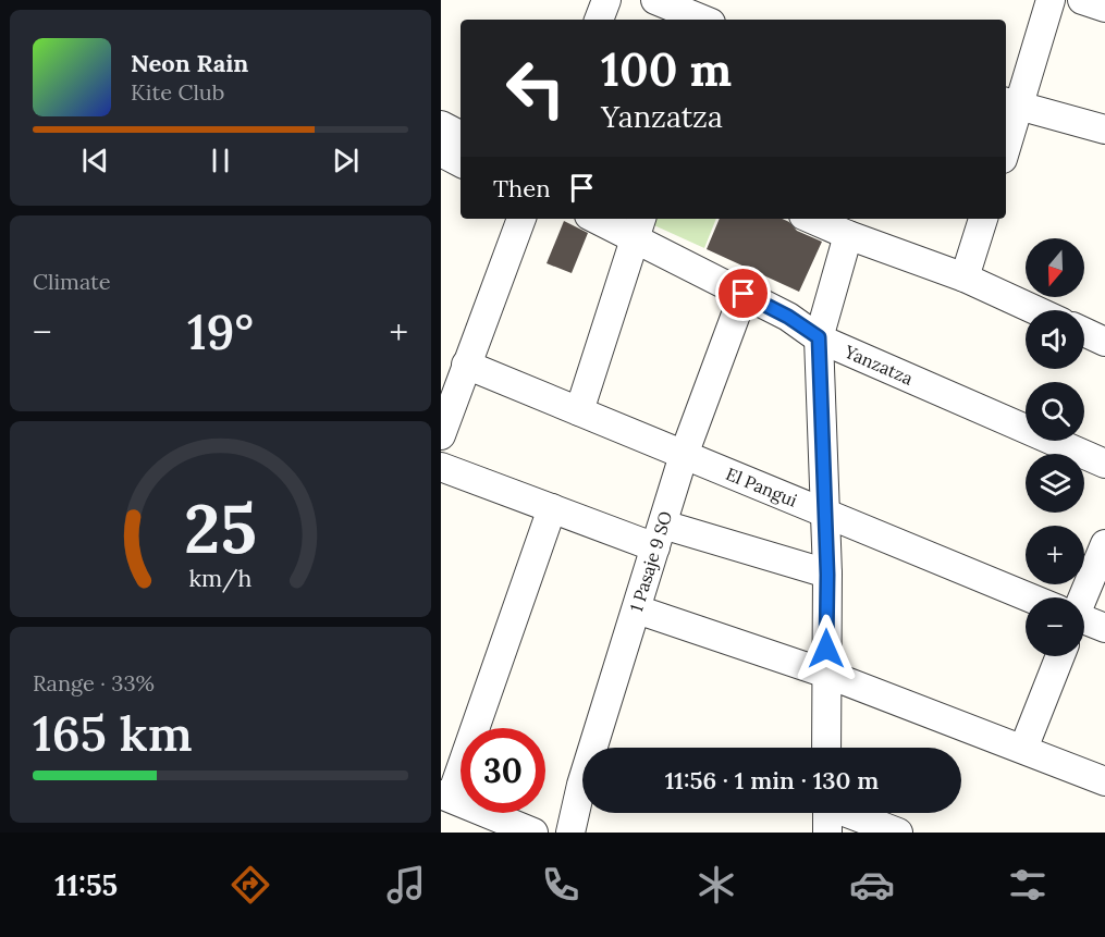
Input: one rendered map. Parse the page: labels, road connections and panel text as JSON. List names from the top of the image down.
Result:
{
  "streets": {
    "street": ["Yanzatza", "El Pangui", "1 Pasaje 9 SO"]
  },
  "crossings": [
    ["Yanzatza", "1 Pasaje 9 SO"],
    ["El Pangui", "1 Pasaje 9 SO"]
  ],
  "north": "bottom",
  "page": {
    "turn": ["100 m", "Yanzatza"],
    "song": ["Neon Rain", "Kite Club"],
    "then": "Then",
    "tile": [
      "Climate",
      ["Range · 33%", "165 km"]
    ],
    "map_buttons": ["+", "−"],
    "heat": ["−", "19°", "+"],
    "limit": "30",
    "trip": "11:56 · 1 min · 130 m",
    "tabs": "11:55",
    "gauge": ["25", "km/h"]
  }
}
